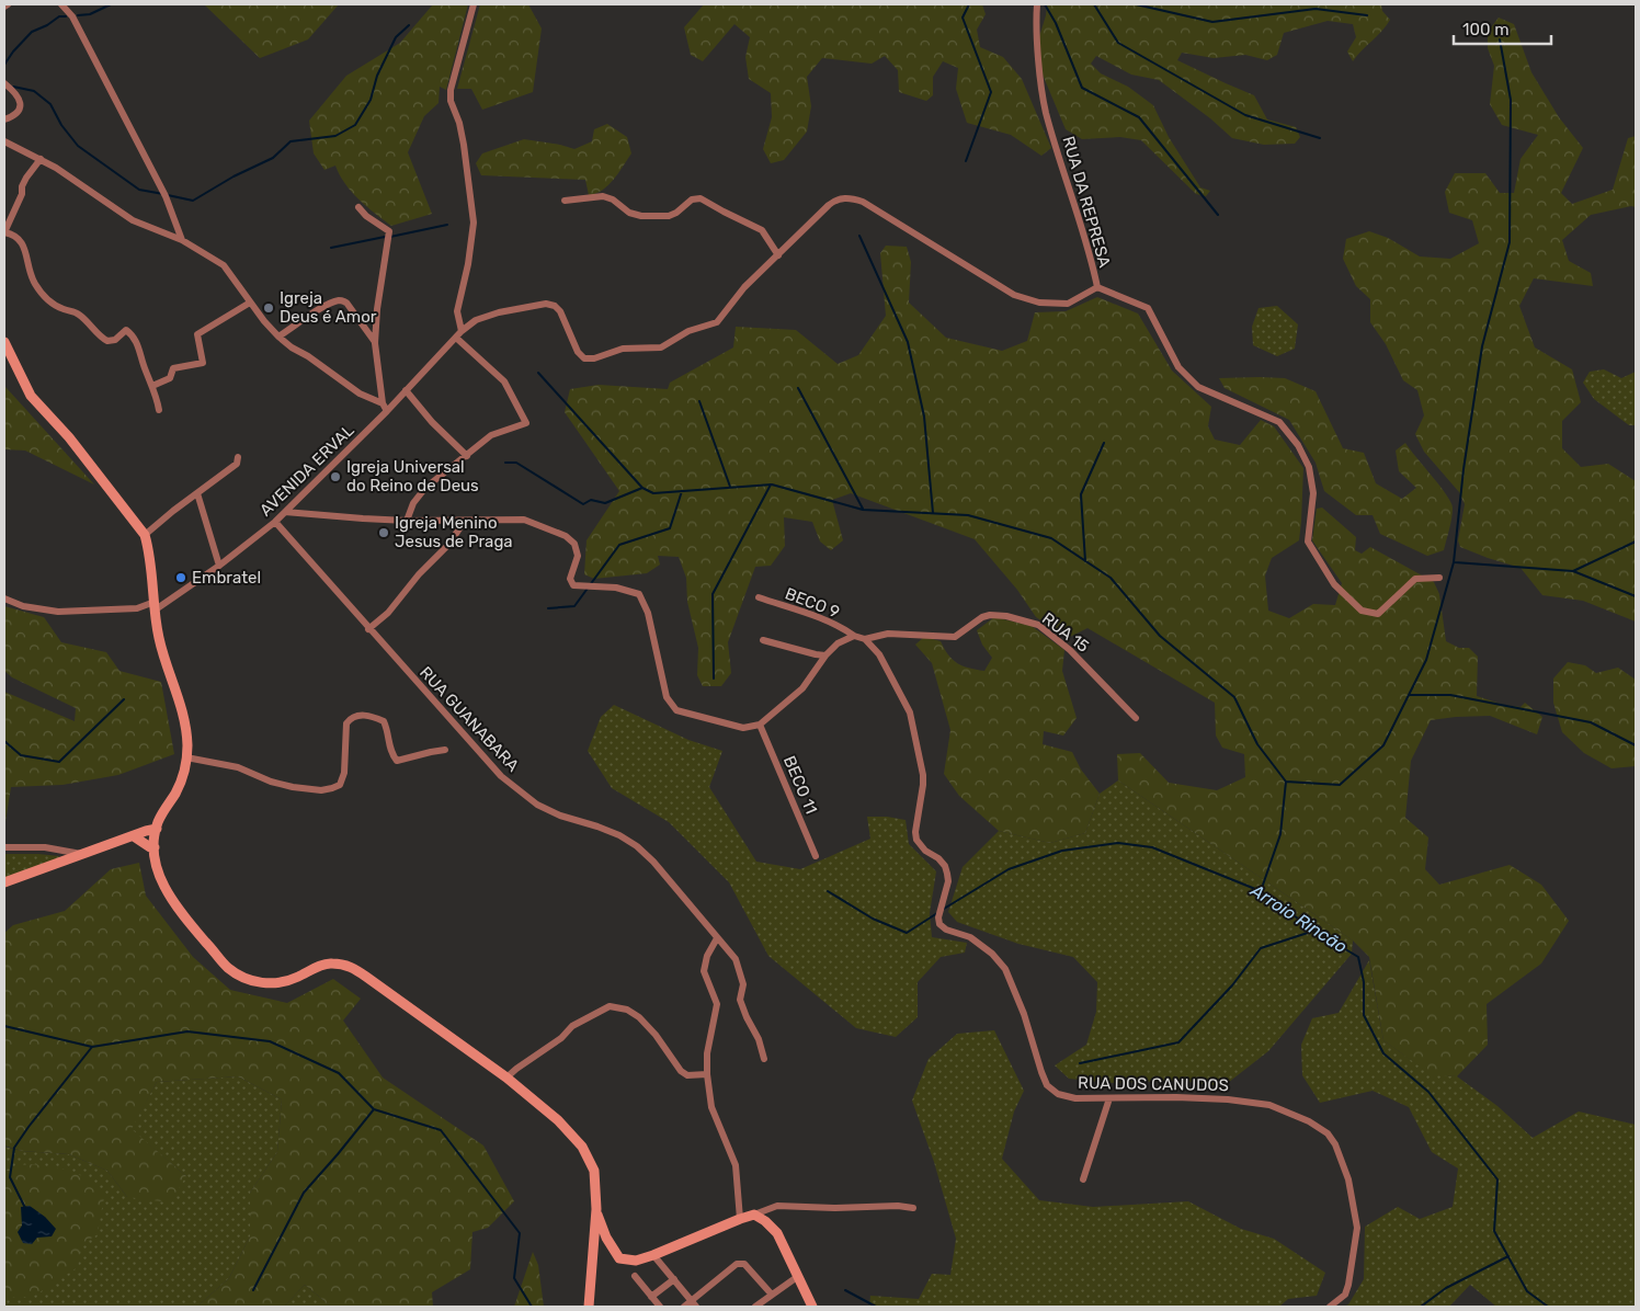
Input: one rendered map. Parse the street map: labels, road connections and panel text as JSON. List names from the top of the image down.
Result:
{
  "streets": {
    "street": [
      "RUA DA REPRESA",
      "AVENIDA ERVAL",
      "BECO 9",
      "RUA 15",
      "RUA GUANABARA",
      "BECO 11",
      "RUA DOS CANUDOS"
    ]
  },
  "crossings": [
    ["AVENIDA ERVAL", "RUA GUANABARA"],
    ["RUA 15", "RUA DOS CANUDOS"]
  ],
  "water": ["Arroio Rincão"],
  "places": [
    "Igreja Deus é Amor",
    "Igreja Universal do Reino de Deus",
    "Igreja Menino Jesus de Praga",
    "Embratel"
  ],
  "scale_bar": "100 m"
}
